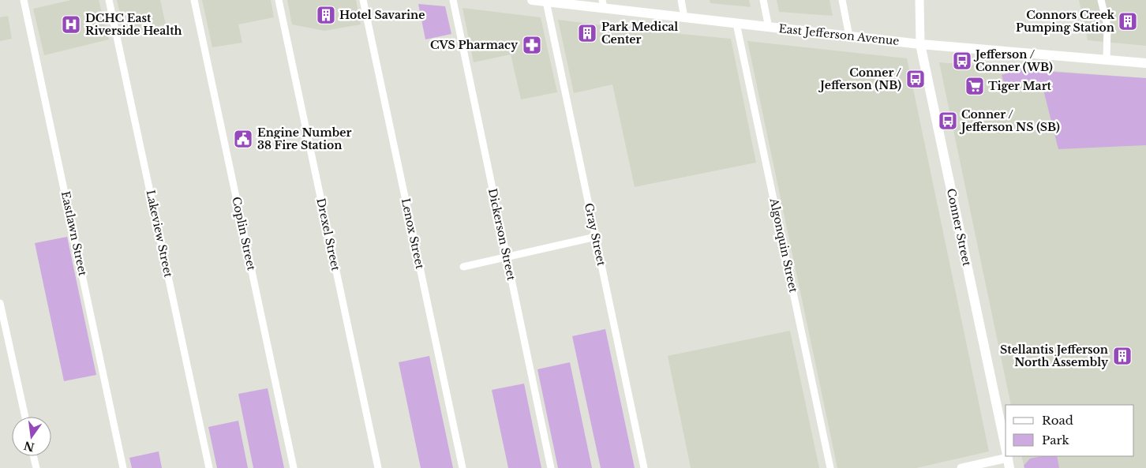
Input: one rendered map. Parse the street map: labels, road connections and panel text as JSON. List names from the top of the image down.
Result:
{
  "streets": {
    "main road": ["East Jefferson Avenue", "Conner Street"],
    "street": [
      "Eastlawn Street",
      "Lakeview Street",
      "Coplin Street",
      "Lenox Street",
      "Drexel Street",
      "Dickerson Street",
      "Gray Street",
      "Algonquin Street"
    ]
  },
  "crossings": [
    ["East Jefferson Avenue", "Conner Street"],
    ["East Jefferson Avenue", "Gray Street"],
    ["East Jefferson Avenue", "Algonquin Street"]
  ],
  "places": {
    "building": [
      "Hotel Savarine",
      "Connors Creek Pumping Station",
      "Park Medical Center",
      "Stellantis Jefferson North Assembly"
    ],
    "hospital": ["DCHC East Riverside Health"],
    "pharmacy": ["CVS Pharmacy"],
    "bus stop": ["Jefferson / Conner (WB)", "Conner / Jefferson (NB)", "Conner / Jefferson NS (SB)"],
    "supermarket": ["Tiger Mart"],
    "public building": ["Engine Number 38 Fire Station"]
  },
  "legend": ["Road", "Park"],
  "north": "bottom"
}
